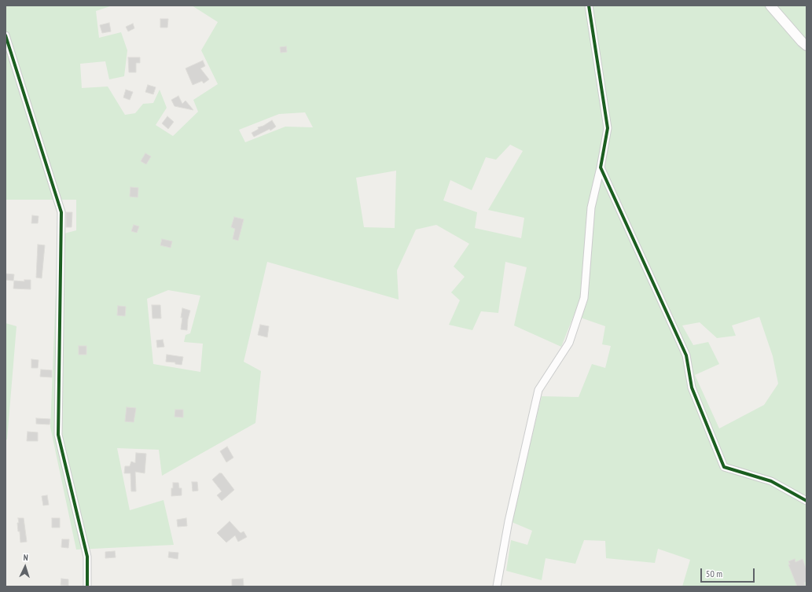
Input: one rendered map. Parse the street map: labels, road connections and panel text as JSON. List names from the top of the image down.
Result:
{
  "scale_bar": "50 m",
  "north": "top"
}
